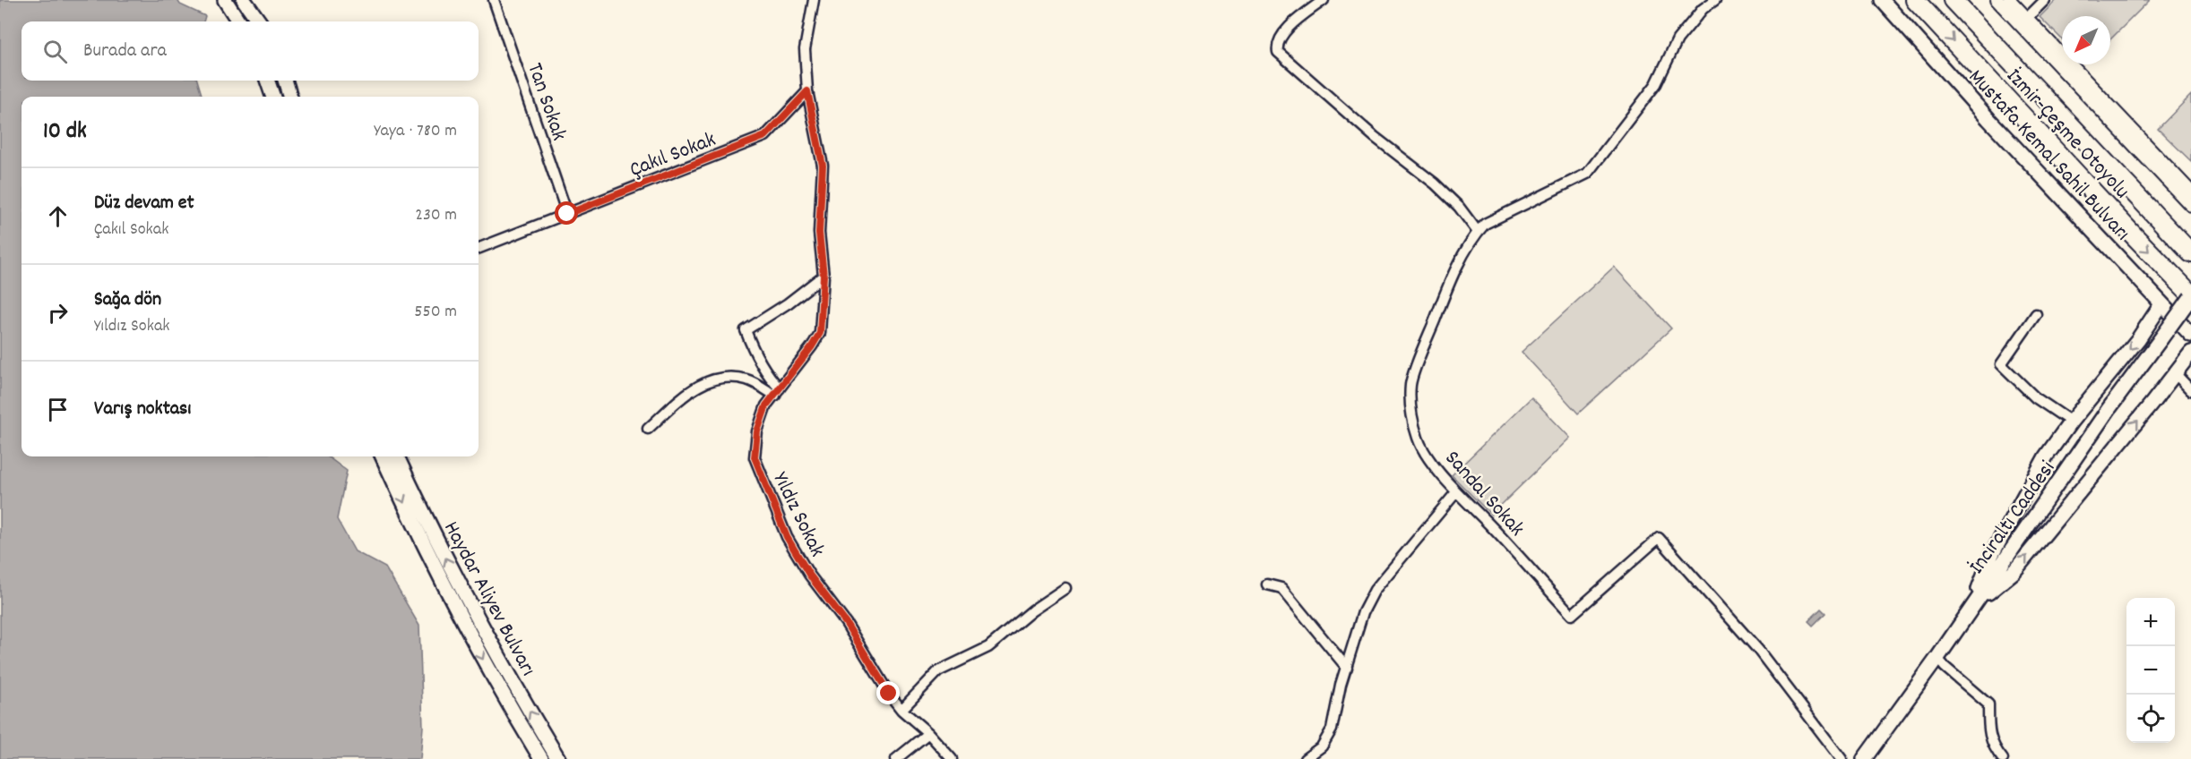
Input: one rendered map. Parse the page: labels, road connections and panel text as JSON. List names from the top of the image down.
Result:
{
  "streets": {
    "highway": ["İzmir-Çeşme Otoyolu"],
    "main road": ["Mustafa Kemal Sahil Bulvarı", "İnciraltı Caddesi", "Haydar Aliyev Bulvarı"],
    "street": [
      "Tan Sokak",
      "Çakıl Sokak",
      "Sandal Sokak",
      "Yıldız Sokak"
    ]
  },
  "crossings": [
    ["Tan Sokak", "Çakıl Sokak"],
    ["İzmir-Çeşme Otoyolu", "İnciraltı Caddesi"],
    ["Çakıl Sokak", "Yıldız Sokak"]
  ],
  "north": "bottom left",
  "page": {
    "search": "Burada ara",
    "heading": ["10 dk", "Yaya · 780 m"],
    "list": [
      ["Düz devam et", "Çakıl Sokak", "230 m"],
      ["Sağa dön", "Yıldız Sokak", "550 m"],
      "Varış noktası"
    ],
    "map_buttons": ["+", "−"]
  }
}
